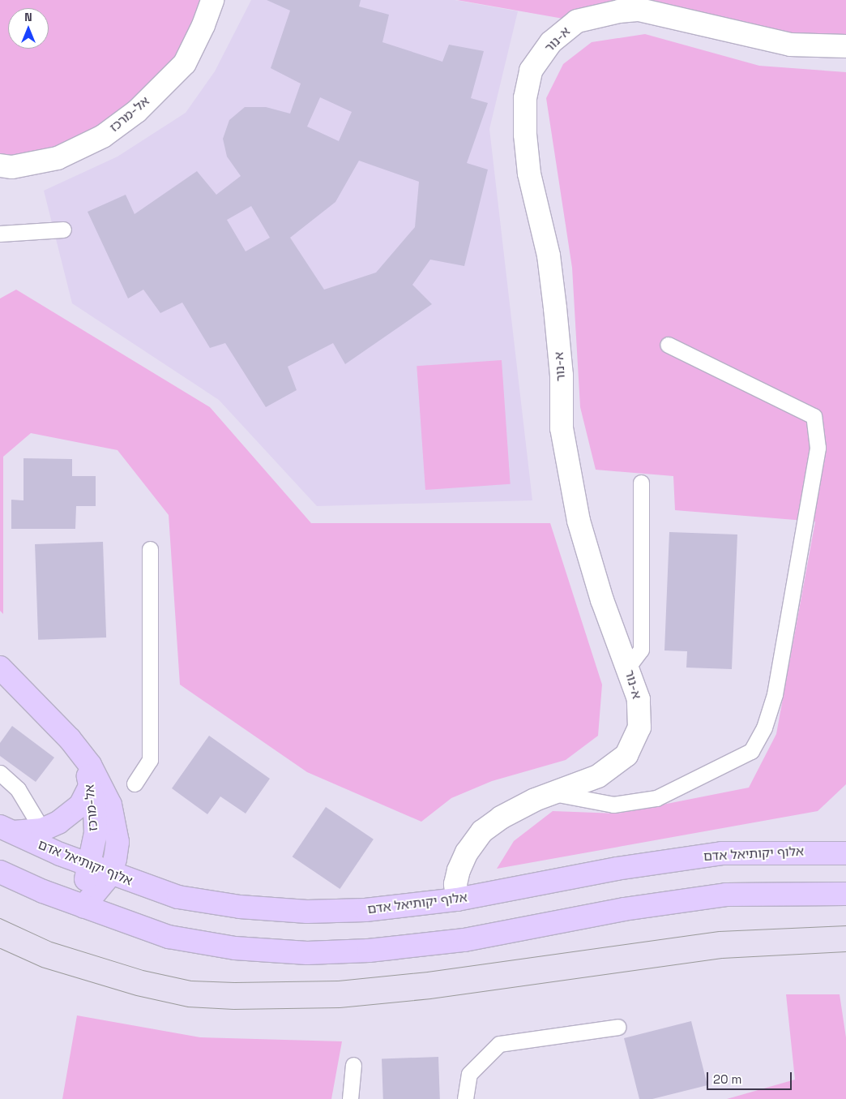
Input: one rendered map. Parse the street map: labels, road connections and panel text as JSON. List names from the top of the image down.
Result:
{
  "streets": {
    "street": ["א-נור", "אל-מרכז", "אלוף יקותיאל אדם"]
  },
  "crossings": [
    ["א-נור", "אלוף יקותיאל אדם"],
    ["אל-מרכז", "אלוף יקותיאל אדם"]
  ],
  "scale_bar": "20 m",
  "north": "top"
}
